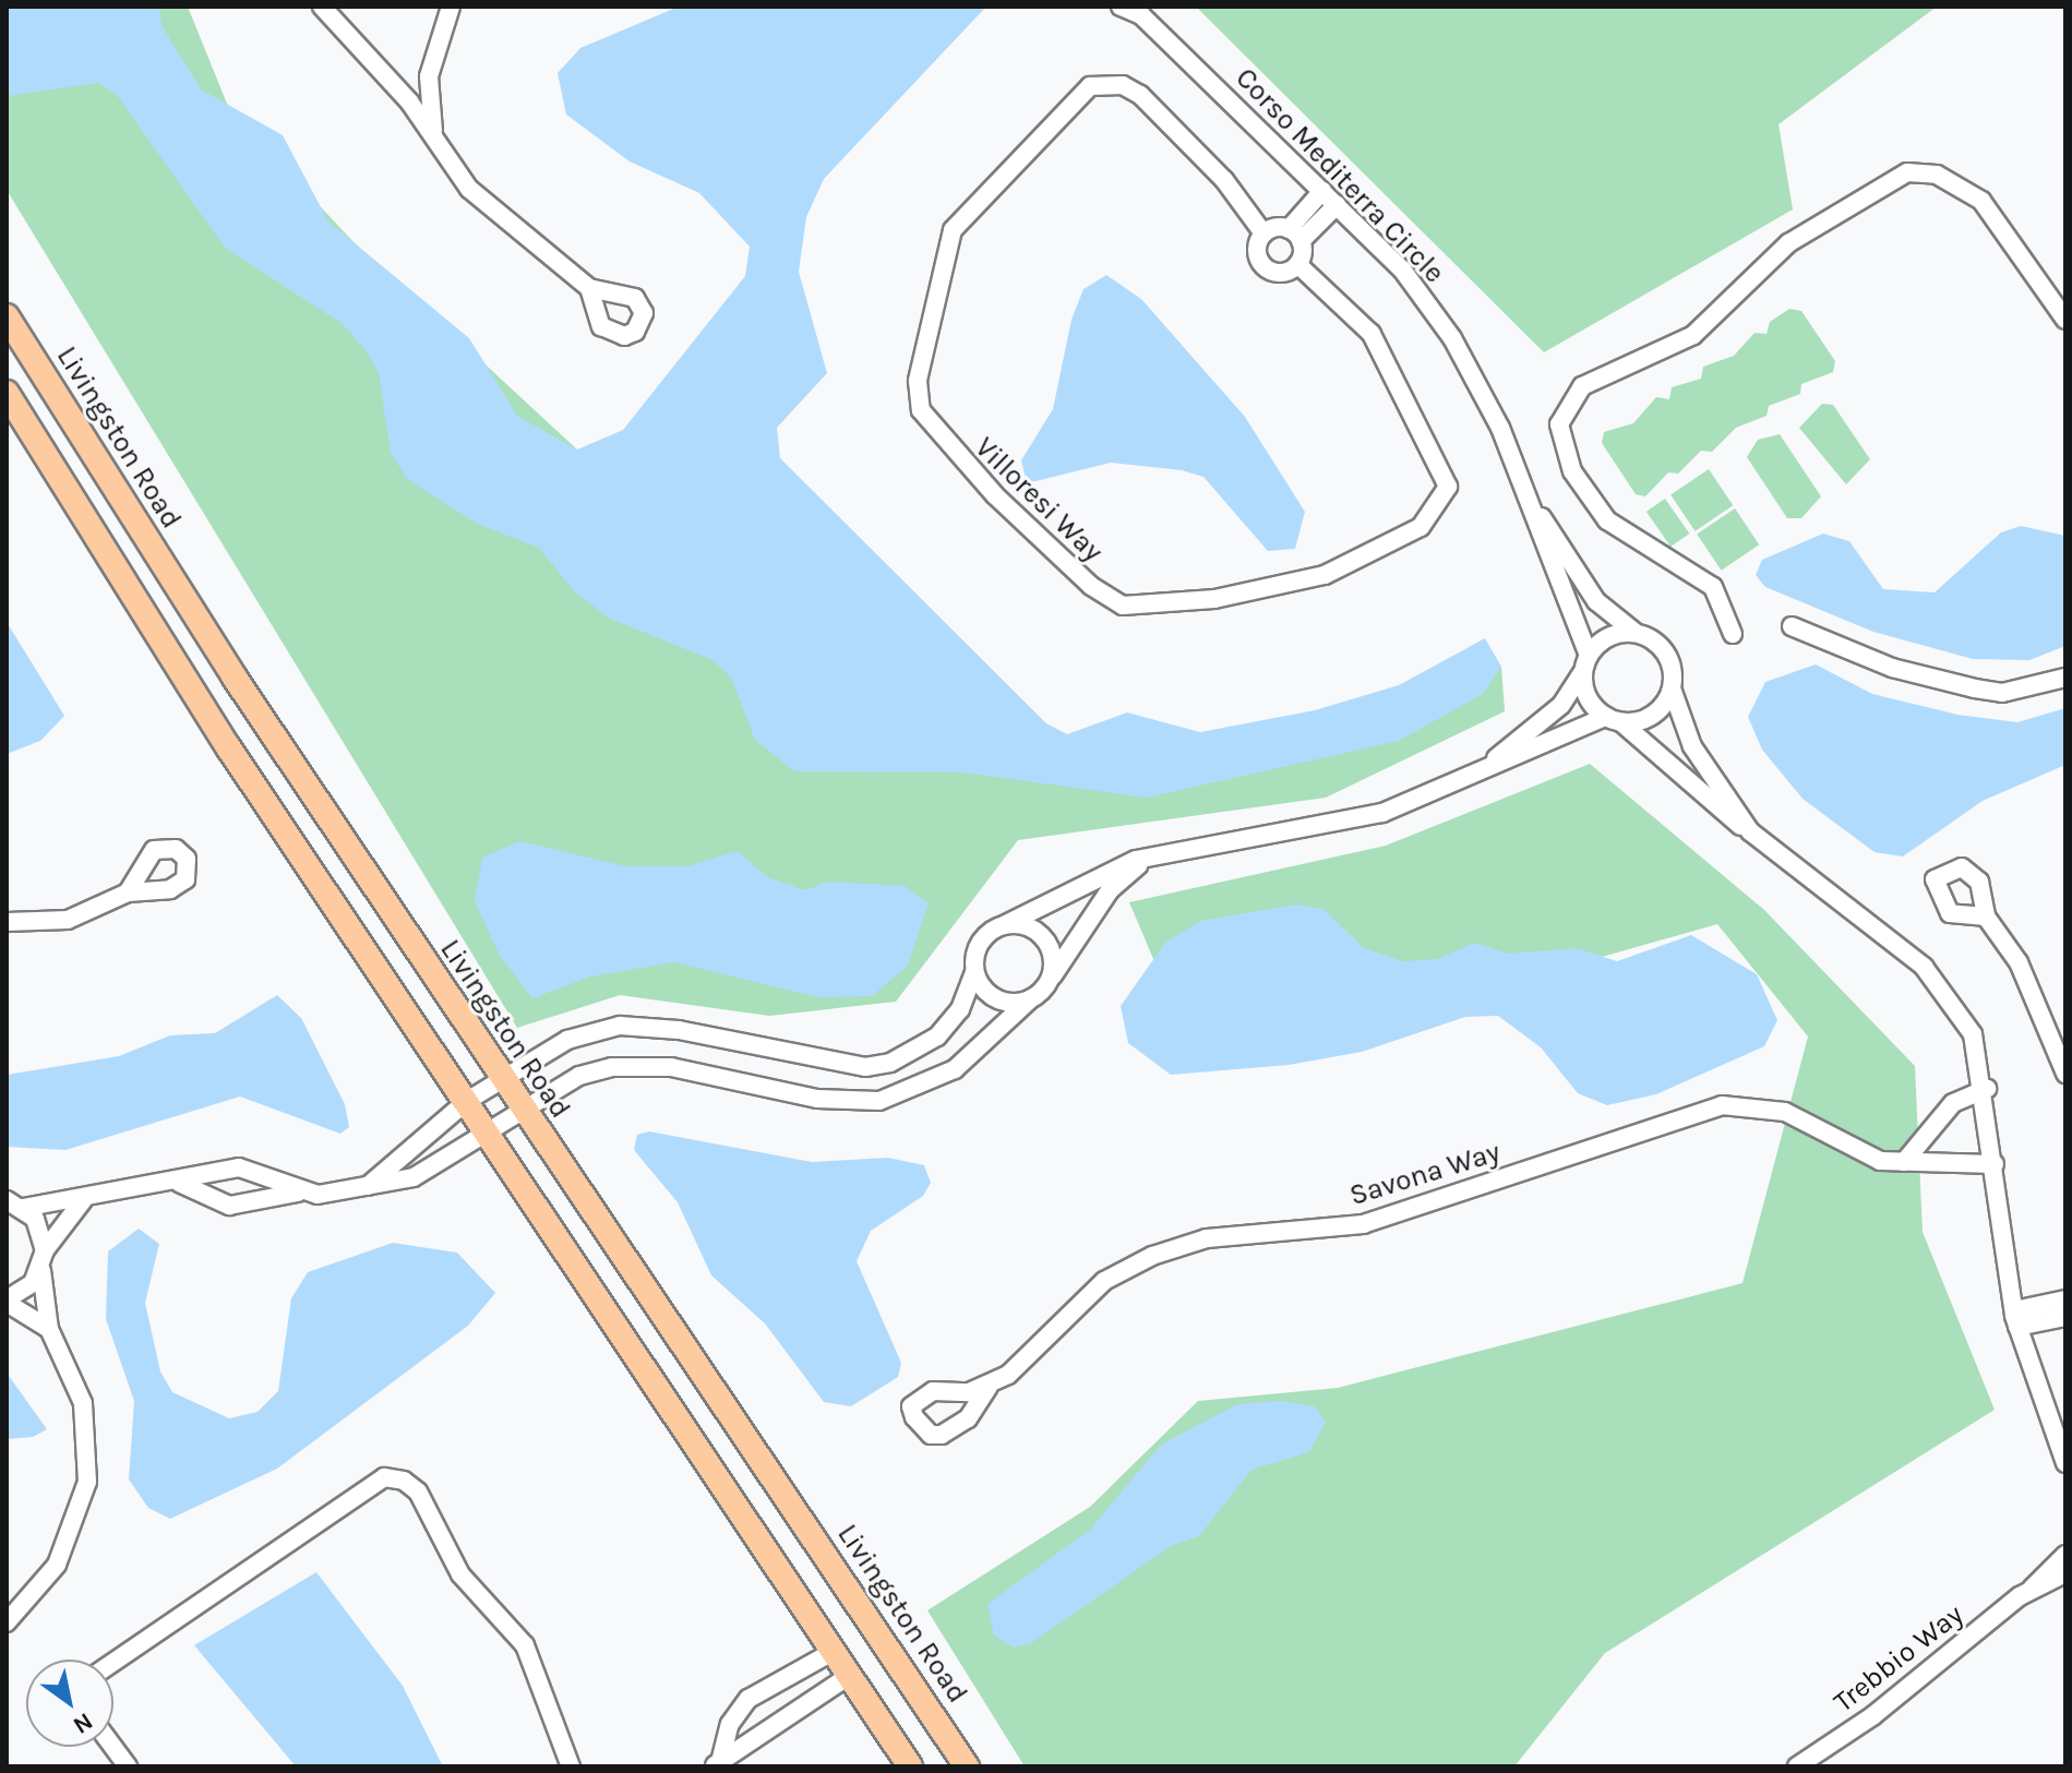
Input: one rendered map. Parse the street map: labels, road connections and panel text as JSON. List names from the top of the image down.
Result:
{
  "streets": {
    "main road": ["Livingston Road"],
    "street": [
      "Corso Mediterra Circle",
      "Villoresi Way",
      "Savona Way",
      "Trebbio Way"
    ]
  },
  "crossings": [
    ["Corso Mediterra Circle", "Savona Way"]
  ],
  "north": "bottom right"
}
